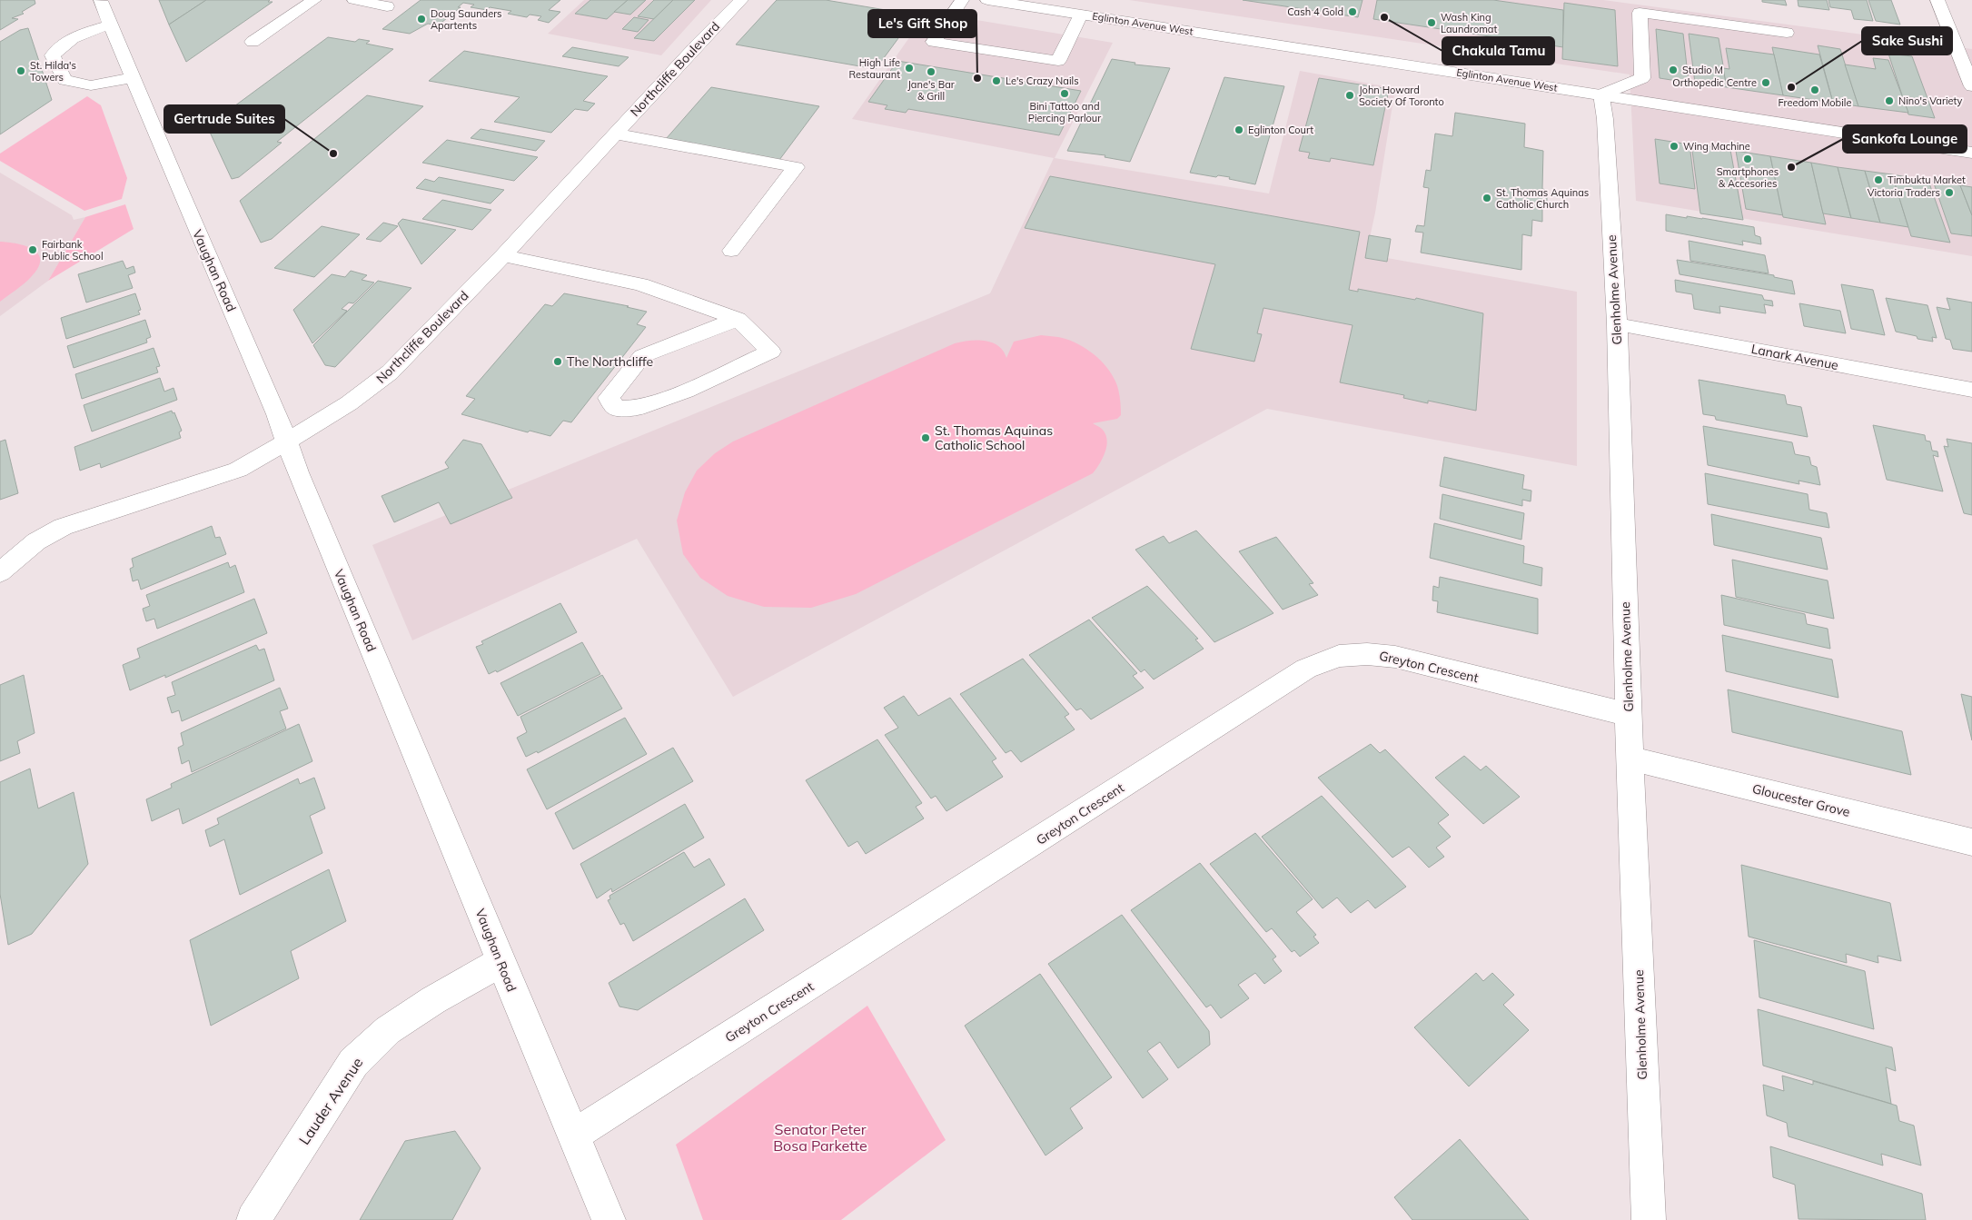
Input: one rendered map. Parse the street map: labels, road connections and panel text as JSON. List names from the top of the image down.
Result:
{
  "streets": {
    "street": [
      "Eglinton Avenue West",
      "Northcliffe Boulevard",
      "Vaughan Road",
      "Glenholme Avenue",
      "Lanark Avenue",
      "Greyton Crescent",
      "Gloucester Grove",
      "Lauder Avenue"
    ]
  },
  "crossings": [
    ["Eglinton Avenue West", "Glenholme Avenue"],
    ["Northcliffe Boulevard", "Vaughan Road"],
    ["Vaughan Road", "Greyton Crescent"],
    ["Vaughan Road", "Lauder Avenue"],
    ["Glenholme Avenue", "Lanark Avenue"],
    ["Glenholme Avenue", "Greyton Crescent"],
    ["Glenholme Avenue", "Gloucester Grove"]
  ],
  "parks": ["Senator Peter Bosa Parkette"],
  "places": [
    "Cash 4 Gold",
    "Chakula Tamu",
    "Doug Saunders Apartents",
    "Wash King Laundromat",
    "High Life Restaurant",
    "Studio M",
    "St. Hilda's Towers",
    "Jane's Bar & Grill",
    "Le's Gift Shop",
    "Le's Crazy Nails",
    "Orthopedic Centre",
    "Sake Sushi",
    "Freedom Mobile",
    "Bini Tattoo and Piercing Parlour",
    "John Howard Society Of Toronto",
    "Nino's Variety",
    "Eglinton Court",
    "Wing Machine",
    "Gertrude Suites",
    "Smartphones & Accesories",
    "Sankofa Lounge",
    "Timbuktu Market",
    "Victoria Traders",
    "St. Thomas Aquinas Catholic Church",
    "Fairbank Public School",
    "The Northcliffe",
    "St. Thomas Aquinas Catholic School"
  ]
}
